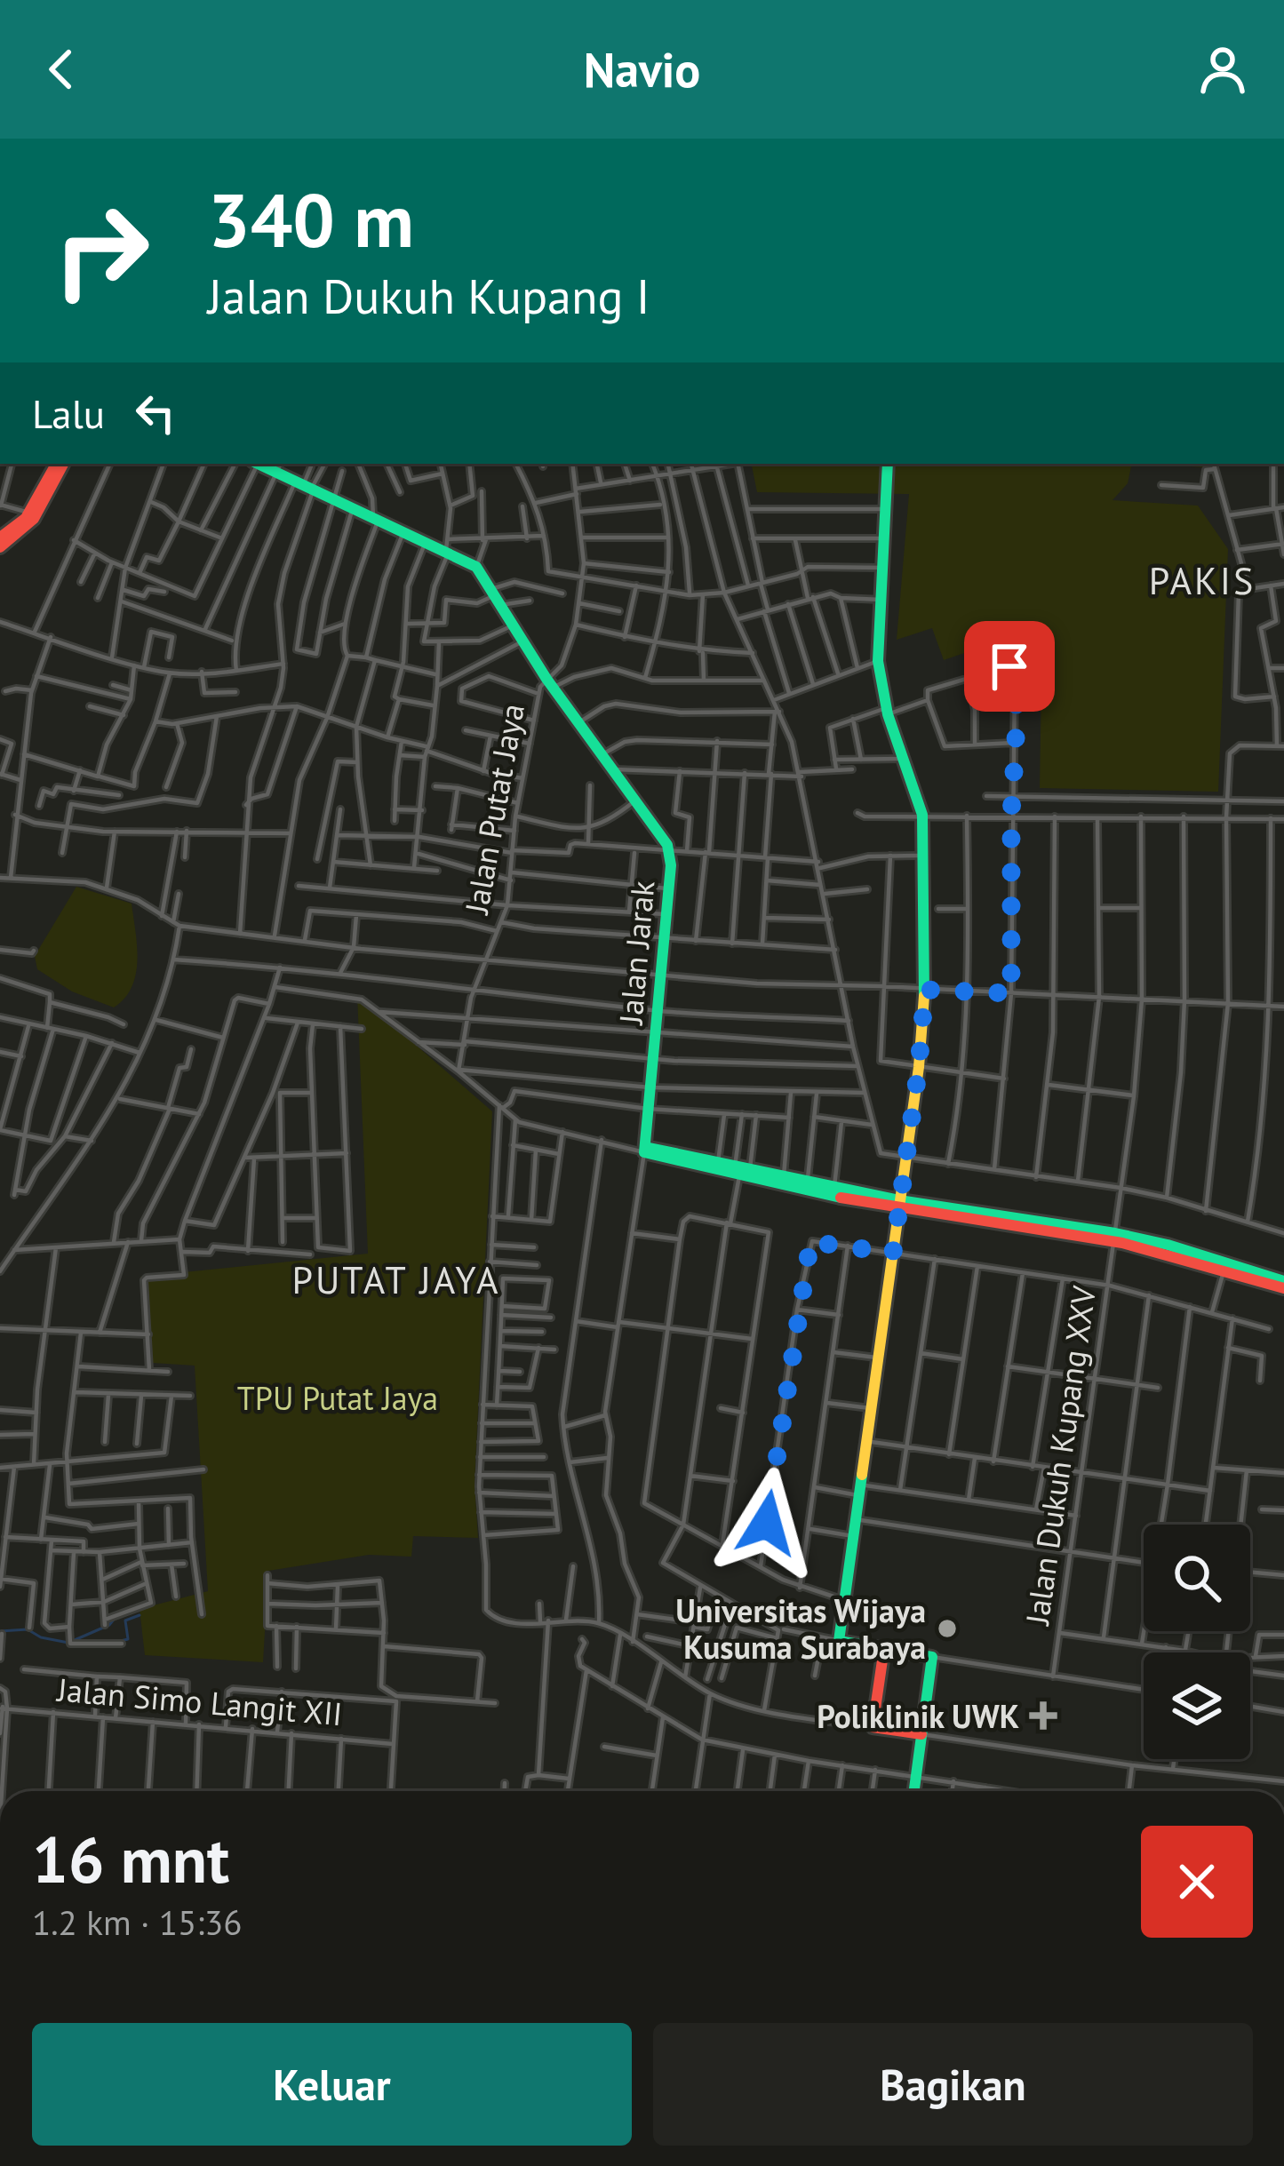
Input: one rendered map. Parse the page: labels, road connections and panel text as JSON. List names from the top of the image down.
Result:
{
  "streets": {
    "main road": ["Jalan Jarak"],
    "street": ["Jalan Putat Jaya", "Jalan Dukuh Kupang XXV", "Jalan Simo Langit XII"]
  },
  "crossings": [
    ["Jalan Putat Jaya", "Jalan Jarak"]
  ],
  "districts": ["PAKIS", "PUTAT JAYA"],
  "parks": ["TPU Putat Jaya"],
  "places": {
    "other": ["Universitas Wijaya Kusuma Surabaya"],
    "health": ["Poliklinik UWK"]
  },
  "page": {
    "header": "Navio",
    "turn": ["340 m", "Jalan Dukuh Kupang I"],
    "then": "Lalu",
    "heading": ["16 mnt", "1.2 km · 15:36"],
    "buttons": ["Keluar", "Bagikan"]
  }
}
